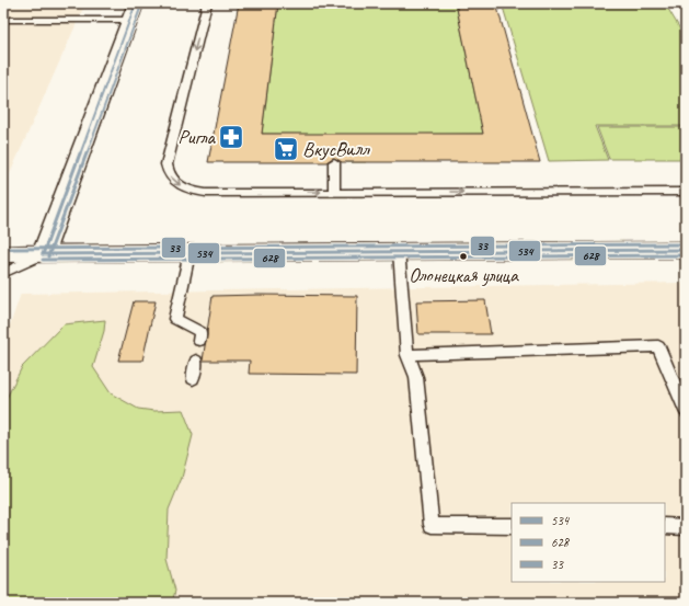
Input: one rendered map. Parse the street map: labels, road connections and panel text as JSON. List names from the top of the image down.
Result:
{
  "places": {
    "pharmacy": ["Ригла"],
    "supermarket": ["ВкусВилл"],
    "other": ["Олонецкая улица"]
  },
  "lines": ["transit line 534", "transit line 628", "transit line 33"],
  "legend": ["534", "628", "33"]
}
